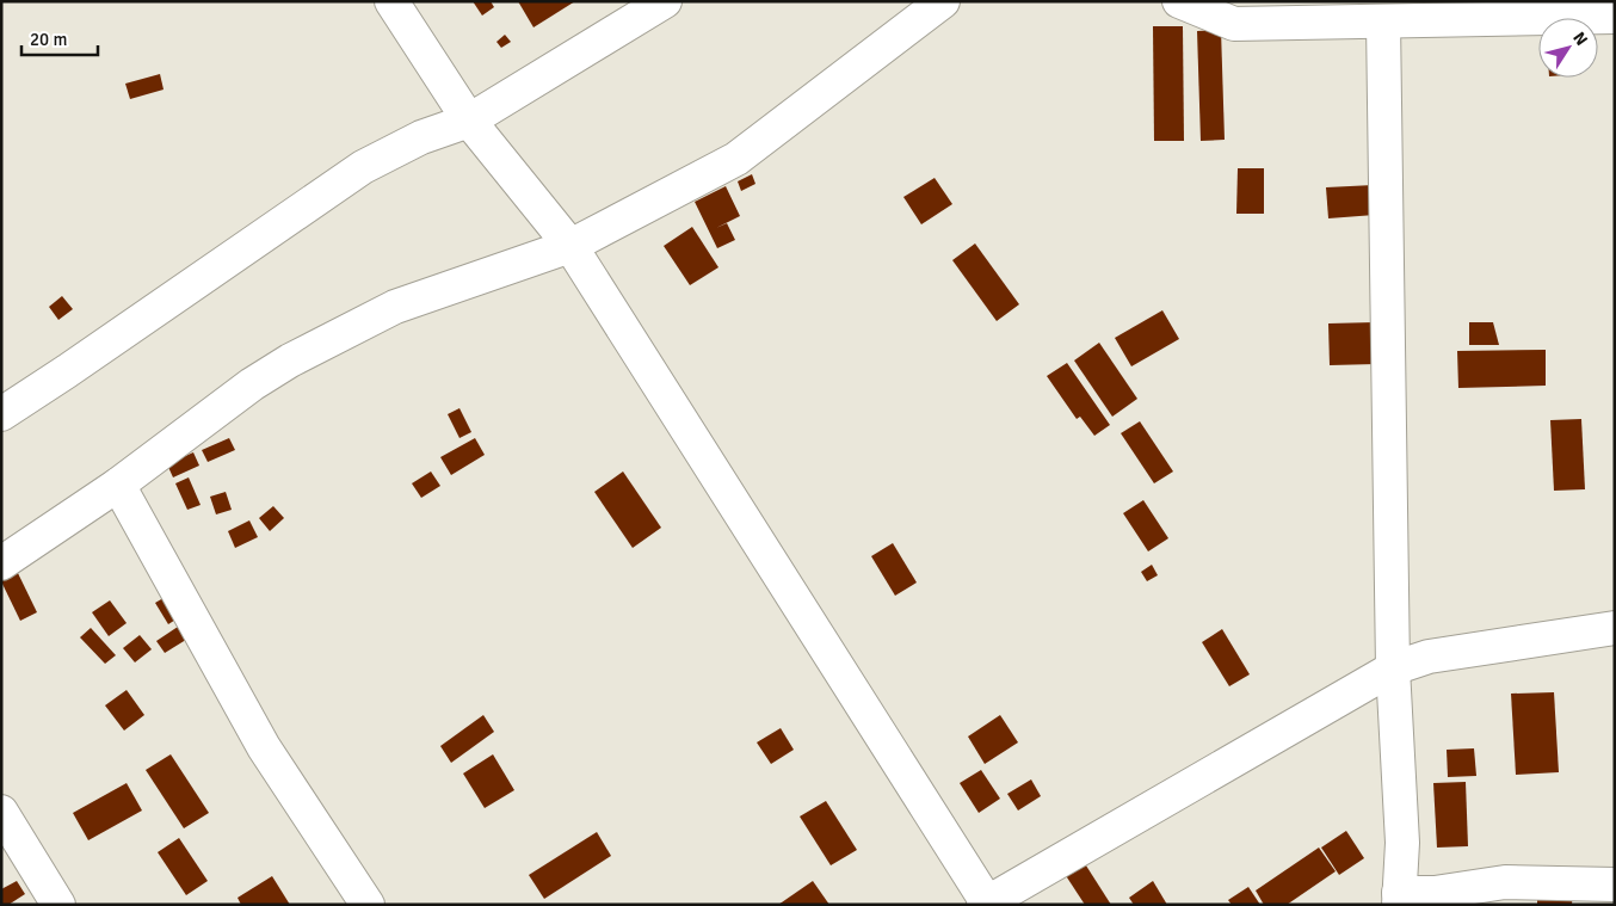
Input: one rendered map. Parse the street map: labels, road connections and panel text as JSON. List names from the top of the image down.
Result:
{
  "scale_bar": "20 m",
  "north": "top right"
}
